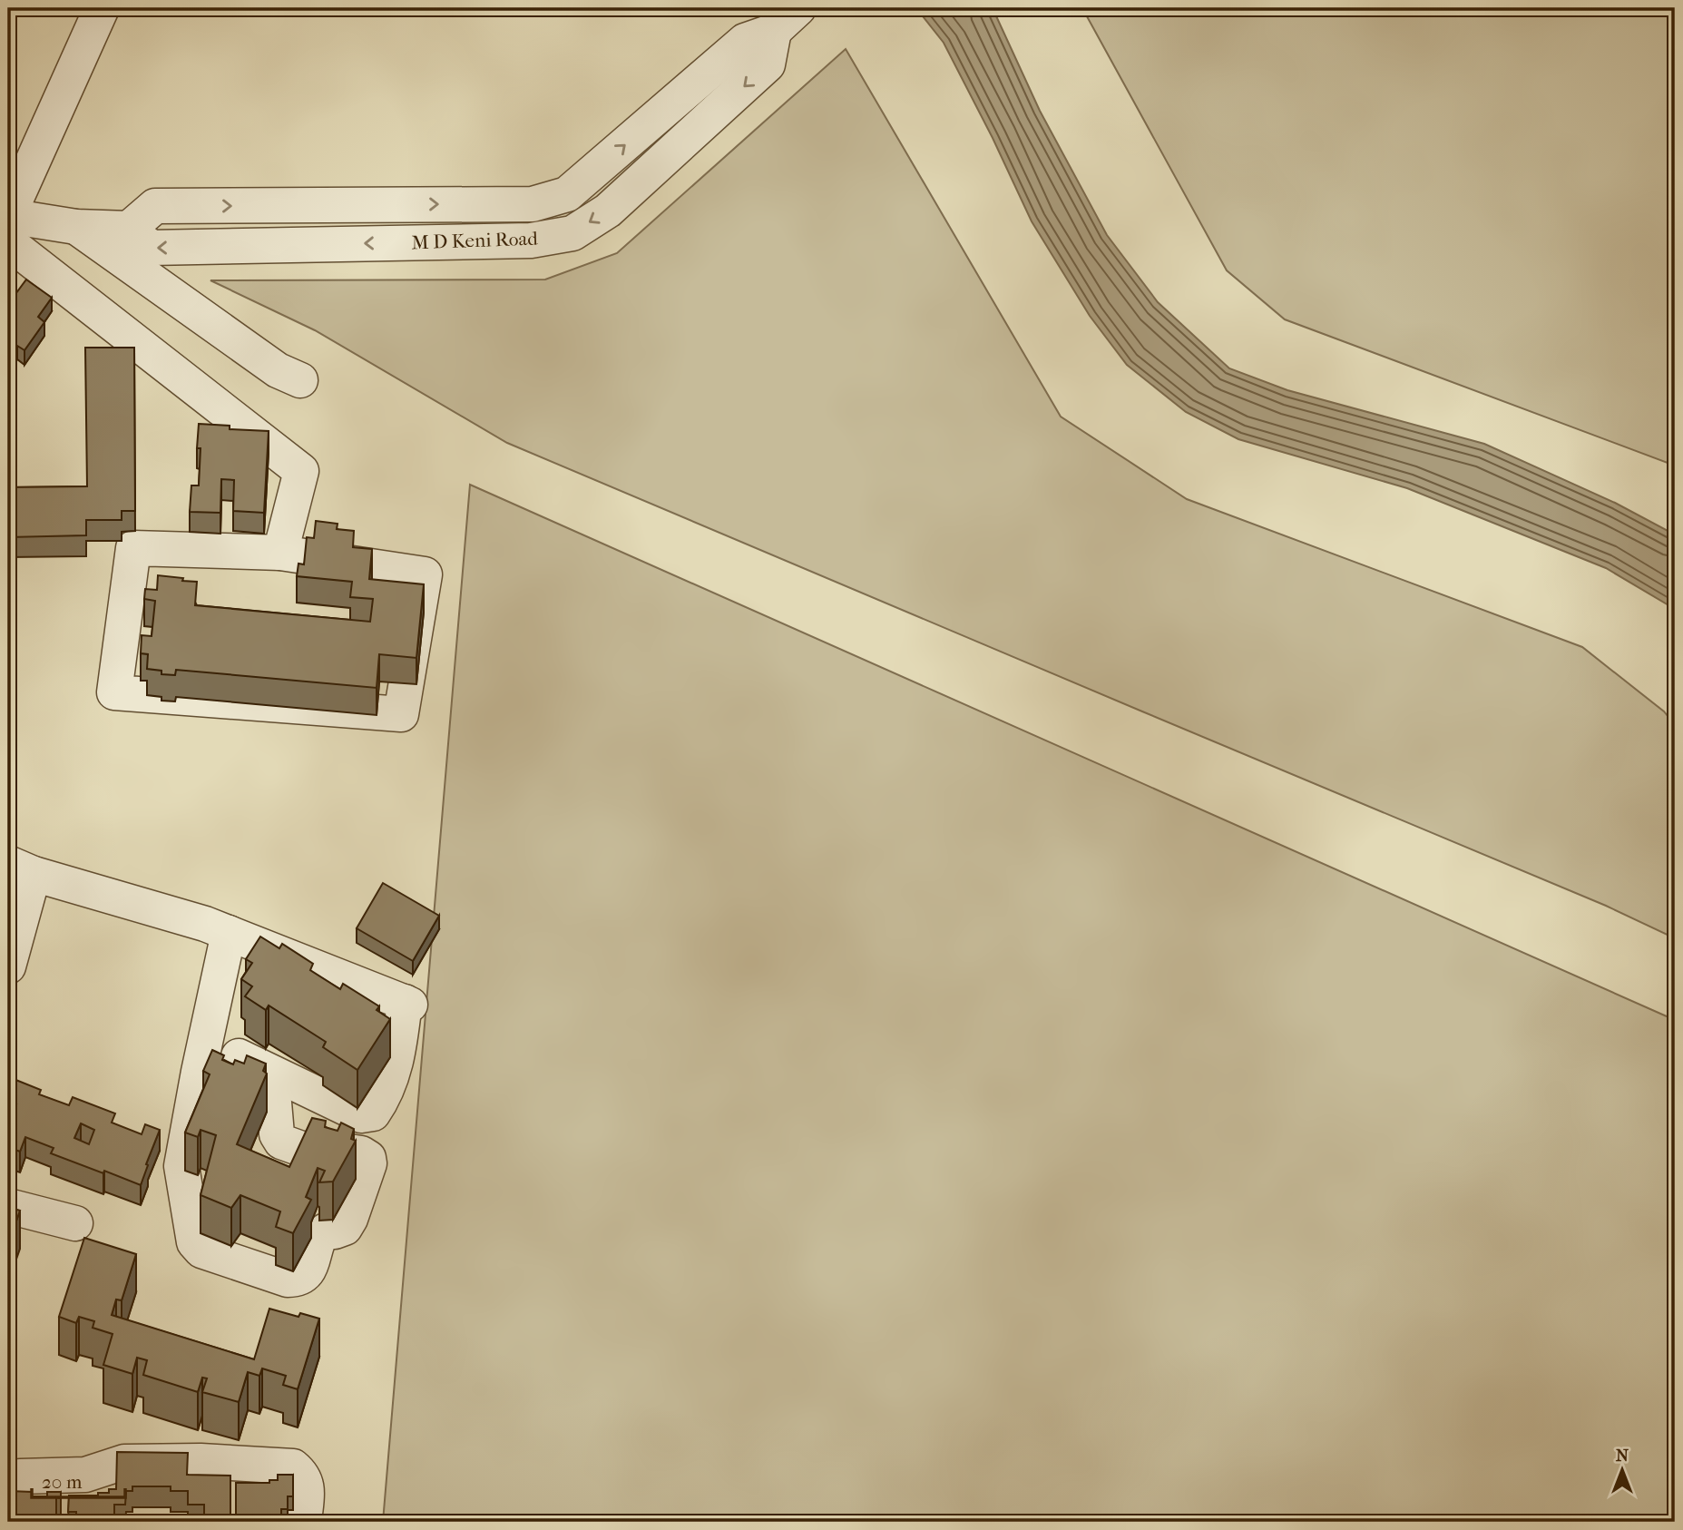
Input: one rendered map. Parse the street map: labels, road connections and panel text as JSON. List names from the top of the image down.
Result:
{
  "streets": {
    "street": ["M D Keni Road"]
  },
  "scale_bar": "20 m",
  "north": "top"
}
